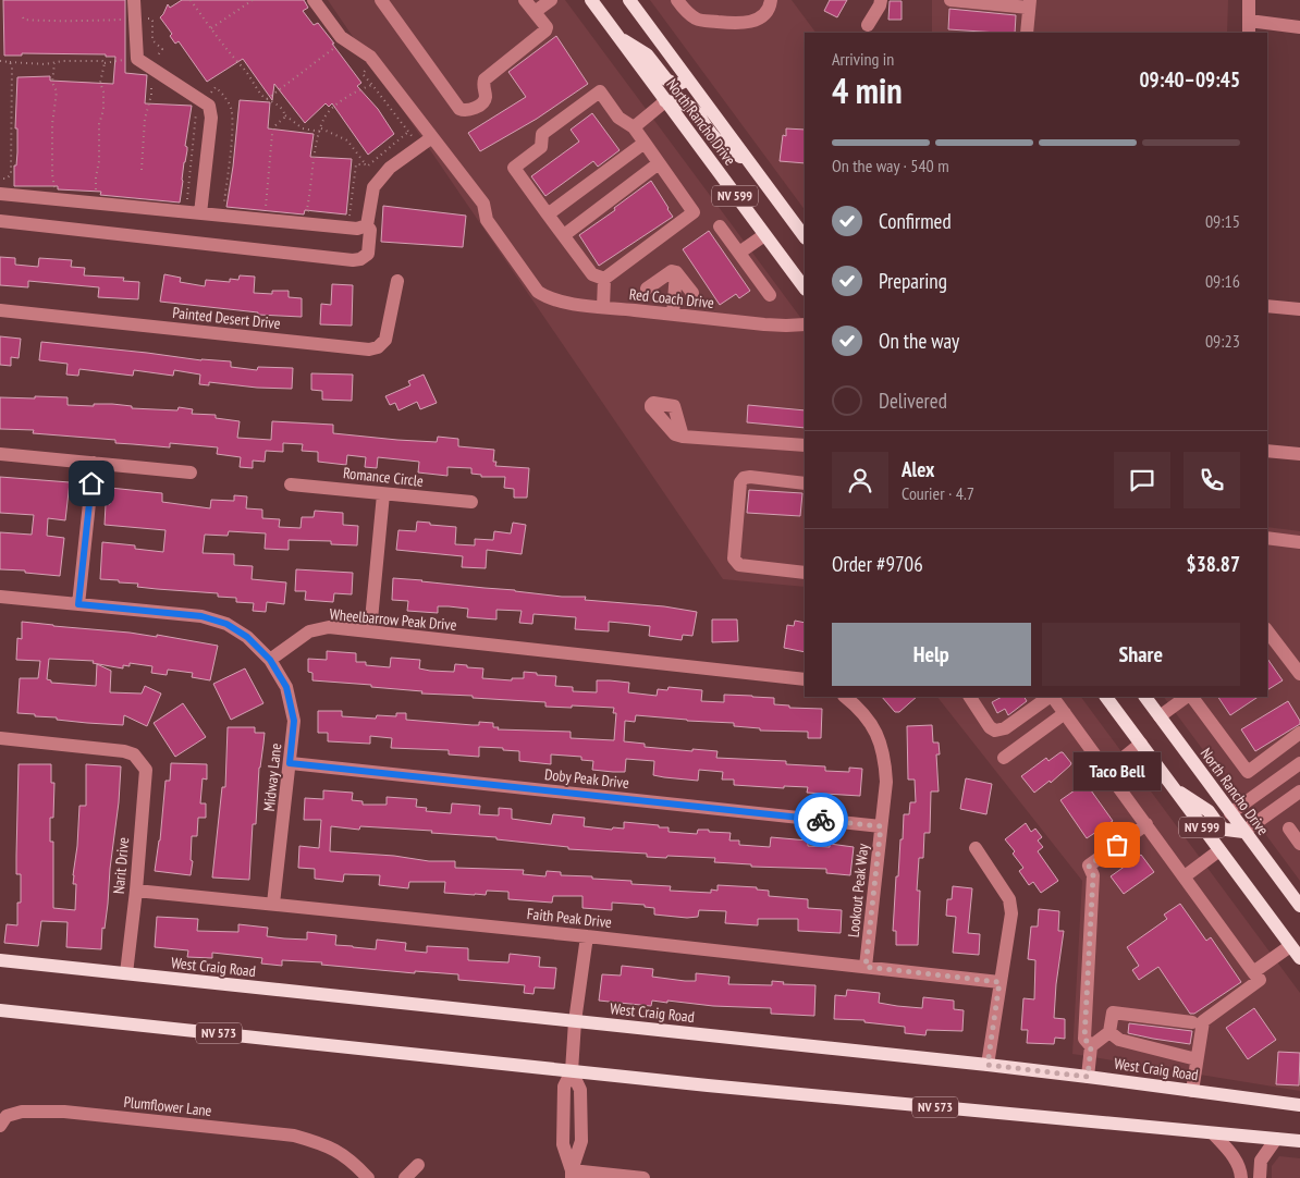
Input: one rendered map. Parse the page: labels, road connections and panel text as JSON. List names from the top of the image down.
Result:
{
  "streets": {
    "main road": [
      "North Rancho Drive",
      "NV 599",
      "West Craig Road",
      "NV 573"
    ],
    "street": [
      "Red Coach Drive",
      "Painted Desert Drive",
      "Romance Circle",
      "Wheelbarrow Peak Drive",
      "Midway Lane",
      "Doby Peak Drive",
      "Narit Drive",
      "Lookout Peak Way",
      "Faith Peak Drive",
      "Plumflower Lane"
    ]
  },
  "crossings": [
    ["Wheelbarrow Peak Drive", "Midway Lane"],
    ["Midway Lane", "Doby Peak Drive"],
    ["Midway Lane", "Faith Peak Drive"],
    ["Doby Peak Drive", "Lookout Peak Way"],
    ["Narit Drive", "Faith Peak Drive"],
    ["Narit Drive", "West Craig Road"],
    ["Lookout Peak Way", "Faith Peak Drive"]
  ],
  "places": ["Taco Bell"],
  "page": {
    "heading": ["4 min", "Arriving in", "09:40–09:45"],
    "panel": [
      "Alex",
      "Courier · 4.7",
      "Order #9706",
      "$38.87"
    ],
    "bar": "On the way · 540 m",
    "list": [
      ["Confirmed", "09:15"],
      ["Preparing", "09:16"],
      ["On the way", "09:23"],
      "Delivered"
    ],
    "buttons": ["Help", "Share"],
    "bubble": "Taco Bell"
  }
}
